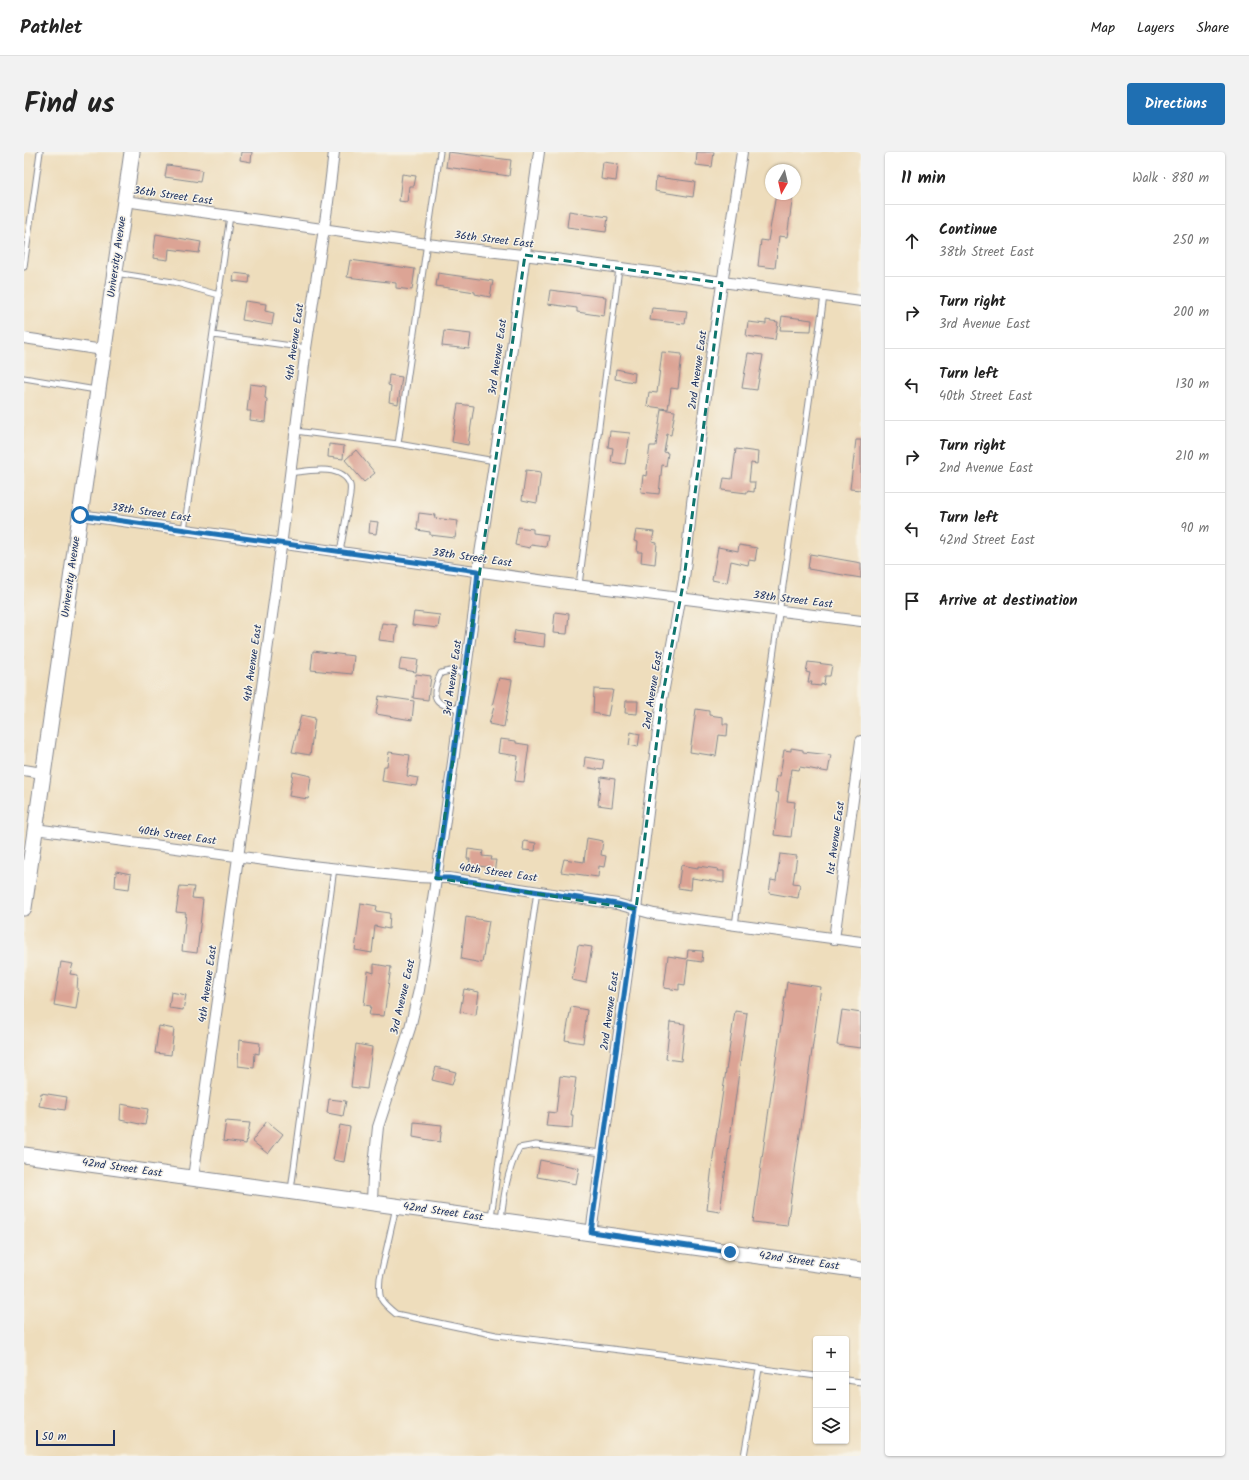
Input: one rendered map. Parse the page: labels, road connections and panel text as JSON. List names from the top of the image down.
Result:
{
  "streets": {
    "main road": ["University Avenue", "42nd Street East"],
    "street": [
      "36th Street East",
      "4th Avenue East",
      "3rd Avenue East",
      "2nd Avenue East",
      "38th Street East",
      "40th Street East",
      "1st Avenue East"
    ]
  },
  "crossings": [
    ["36th Street East", "University Avenue"],
    ["36th Street East", "4th Avenue East"],
    ["36th Street East", "3rd Avenue East"],
    ["36th Street East", "2nd Avenue East"],
    ["University Avenue", "38th Street East"],
    ["University Avenue", "40th Street East"],
    ["4th Avenue East", "38th Street East"],
    ["4th Avenue East", "40th Street East"],
    ["4th Avenue East", "42nd Street East"],
    ["3rd Avenue East", "38th Street East"],
    ["3rd Avenue East", "40th Street East"],
    ["3rd Avenue East", "42nd Street East"],
    ["2nd Avenue East", "38th Street East"],
    ["2nd Avenue East", "40th Street East"],
    ["2nd Avenue East", "42nd Street East"],
    ["40th Street East", "1st Avenue East"]
  ],
  "scale_bar": "50 m",
  "north": "bottom",
  "page": {
    "header": "Pathlet",
    "nav": ["Map", "Layers", "Share"],
    "title": "Find us",
    "buttons": "Directions",
    "heading": ["11 min", "Walk · 880 m"],
    "list": [
      ["Continue", "38th Street East", "250 m"],
      ["Turn right", "3rd Avenue East", "200 m"],
      ["Turn left", "40th Street East", "130 m"],
      ["Turn right", "2nd Avenue East", "210 m"],
      ["Turn left", "42nd Street East", "90 m"],
      "Arrive at destination"
    ],
    "map_buttons": ["+", "−"],
    "scale": "50 m"
  }
}
